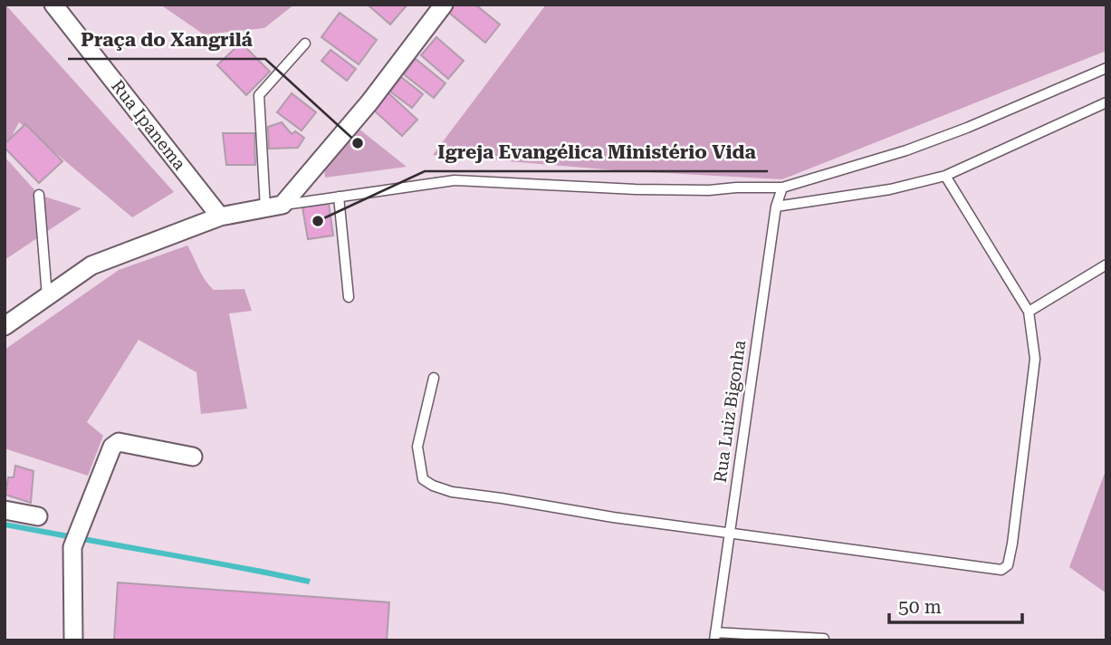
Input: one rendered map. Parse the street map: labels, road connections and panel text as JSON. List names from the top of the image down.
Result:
{
  "streets": {
    "street": ["Rua Ipanema"],
    "lane": ["Rua Luiz Bigonha"]
  },
  "places": ["Praça do Xangrilá", "Igreja Evangélica Ministério Vida"],
  "scale_bar": "50 m"
}
